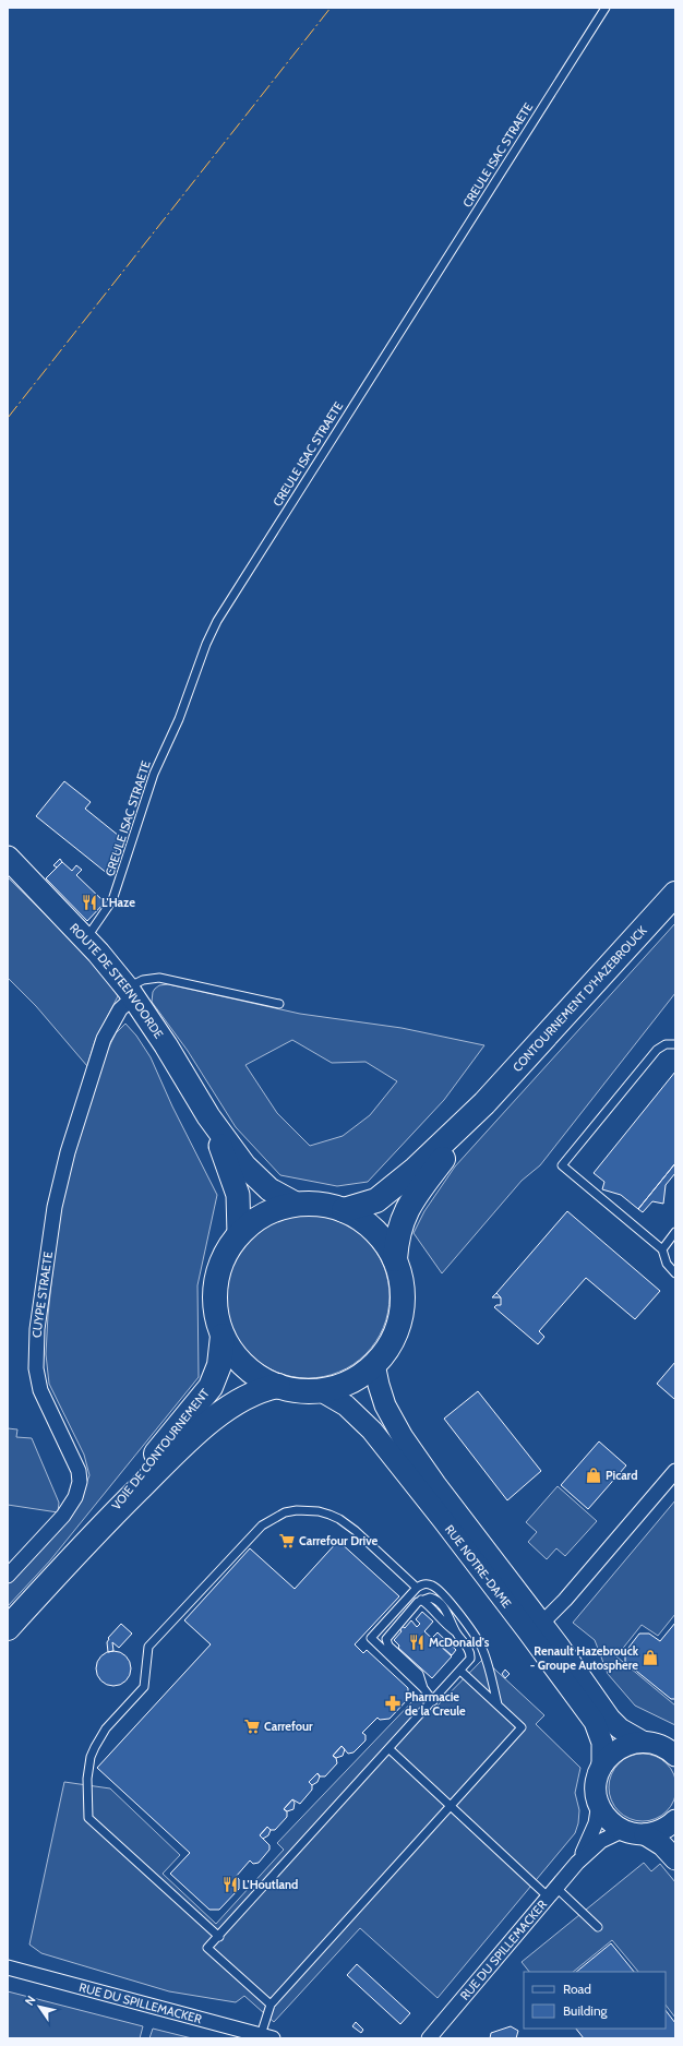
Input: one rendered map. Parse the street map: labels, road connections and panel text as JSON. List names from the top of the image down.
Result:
{
  "streets": {
    "highway": ["CONTOURNEMENT D'HAZEBROUCK", "VOIE DE CONTOURNEMENT"],
    "main road": ["ROUTE DE STEENVOORDE", "RUE NOTRE-DAME"],
    "street": ["CUYPE STRAETE", "RUE DU SPILLEMACKER"],
    "lane": ["CREULE ISAC STRAETE"]
  },
  "crossings": [
    ["CREULE ISAC STRAETE", "ROUTE DE STEENVOORDE"],
    ["ROUTE DE STEENVOORDE", "CUYPE STRAETE"],
    ["RUE NOTRE-DAME", "RUE DU SPILLEMACKER"]
  ],
  "places": {
    "restaurant": ["L'Haze", "McDonald's", "L'Houtland"],
    "shop": ["Picard", "Renault Hazebrouck - Groupe Autosphere"],
    "supermarket": ["Carrefour Drive", "Carrefour"],
    "pharmacy": ["Pharmacie de la Creule"]
  },
  "legend": ["Road", "Building"],
  "north": "top left"
}
